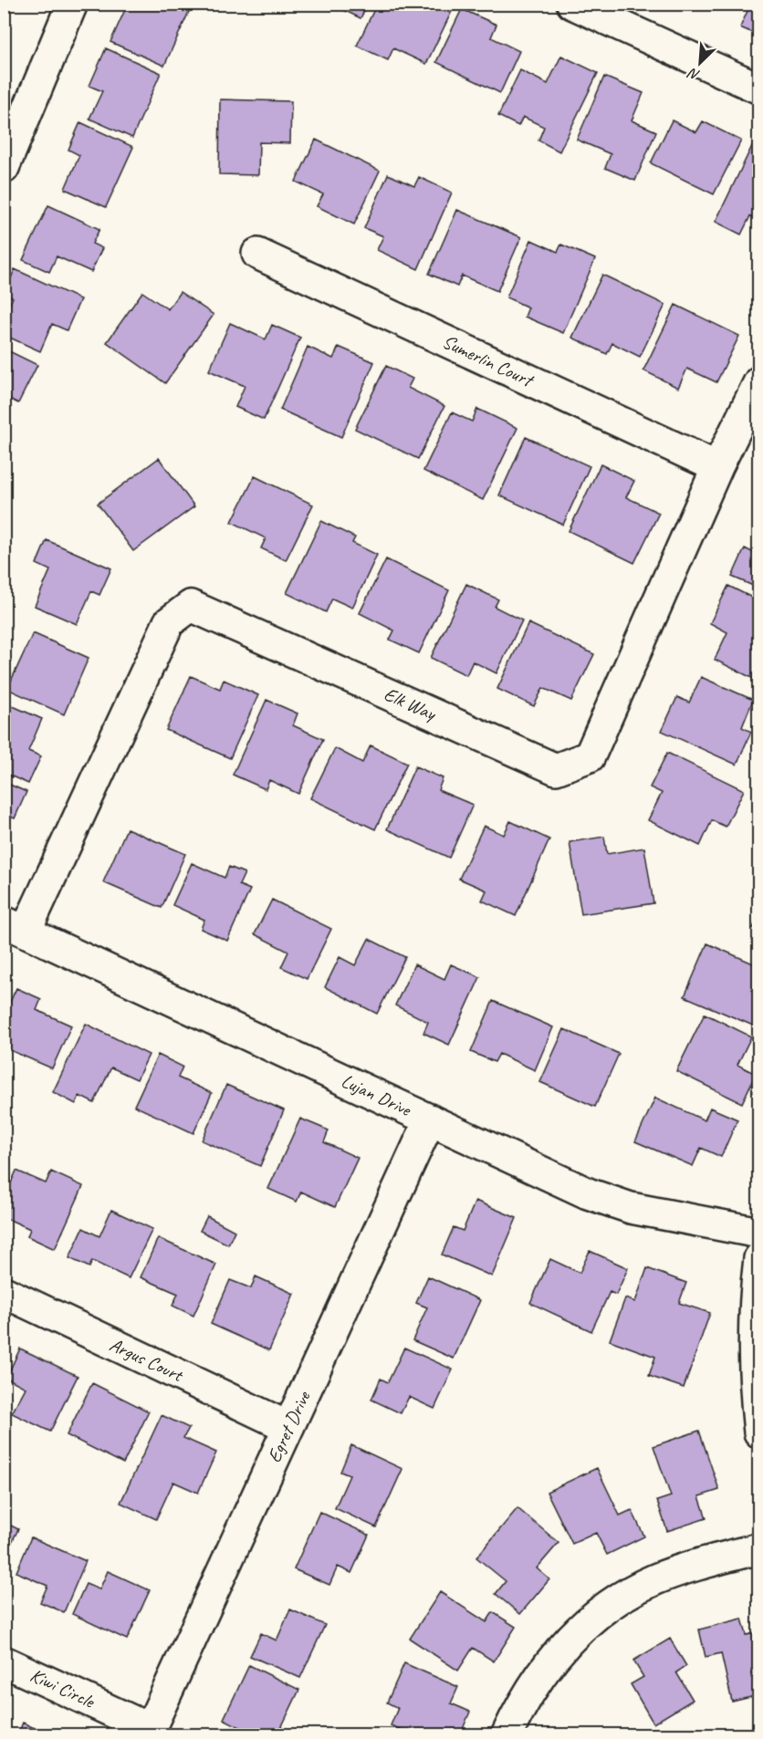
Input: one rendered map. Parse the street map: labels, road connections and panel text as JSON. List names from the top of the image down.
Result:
{
  "streets": {
    "street": [
      "Sumerlin Court",
      "Elk Way",
      "Lujan Drive",
      "Argus Court",
      "Egret Drive",
      "Kiwi Circle"
    ]
  },
  "crossings": [
    ["Sumerlin Court", "Elk Way"],
    ["Elk Way", "Lujan Drive"],
    ["Lujan Drive", "Egret Drive"],
    ["Argus Court", "Egret Drive"],
    ["Egret Drive", "Kiwi Circle"]
  ],
  "north": "bottom left"
}
